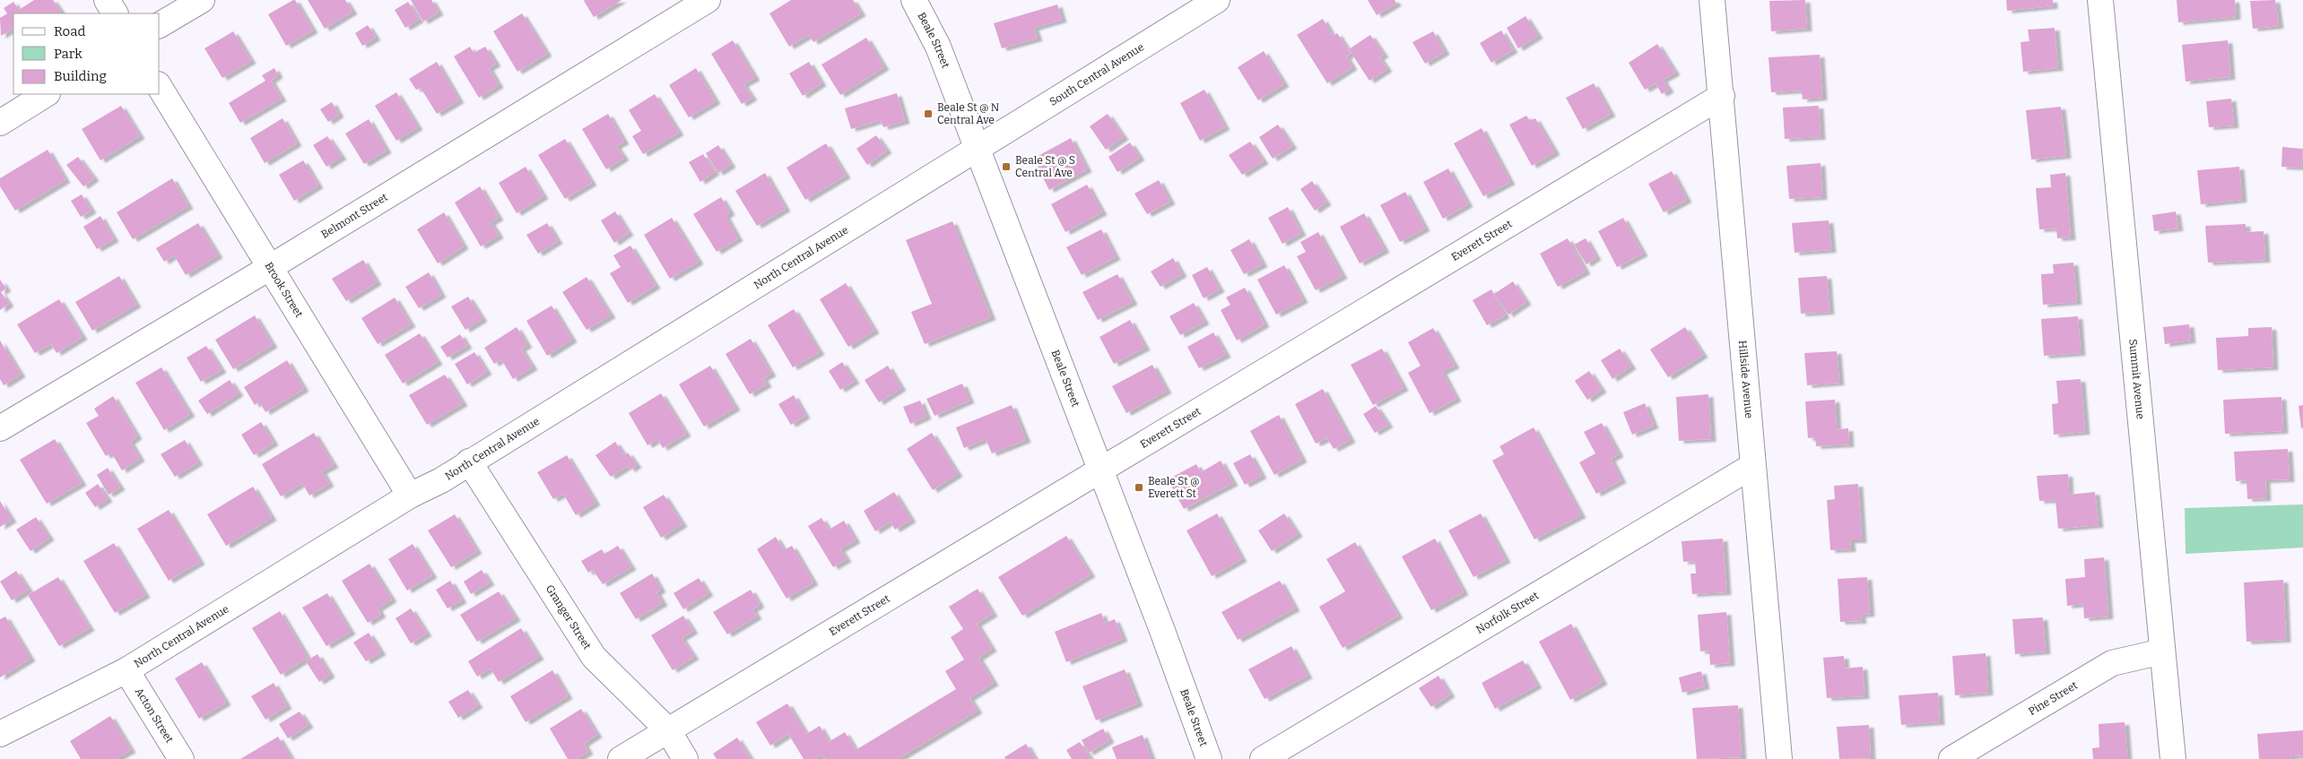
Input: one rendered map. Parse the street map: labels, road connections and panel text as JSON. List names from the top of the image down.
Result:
{
  "streets": {
    "street": [
      "Beale Street",
      "South Central Avenue",
      "Belmont Street",
      "Everett Street",
      "North Central Avenue",
      "Brook Street",
      "Hillside Avenue",
      "Summit Avenue",
      "Norfolk Street",
      "Granger Street",
      "Pine Street",
      "Acton Street"
    ]
  },
  "crossings": [
    ["Beale Street", "South Central Avenue"],
    ["Beale Street", "Everett Street"],
    ["Beale Street", "North Central Avenue"],
    ["South Central Avenue", "North Central Avenue"],
    ["Belmont Street", "Brook Street"],
    ["Everett Street", "Hillside Avenue"],
    ["Everett Street", "Granger Street"],
    ["North Central Avenue", "Brook Street"],
    ["North Central Avenue", "Granger Street"],
    ["North Central Avenue", "Acton Street"],
    ["Hillside Avenue", "Norfolk Street"],
    ["Summit Avenue", "Pine Street"]
  ],
  "places": {
    "transit": ["Beale St @ N Central Ave", "Beale St @ S Central Ave", "Beale St @ Everett St"]
  },
  "legend": ["Road", "Park", "Building"]
}
